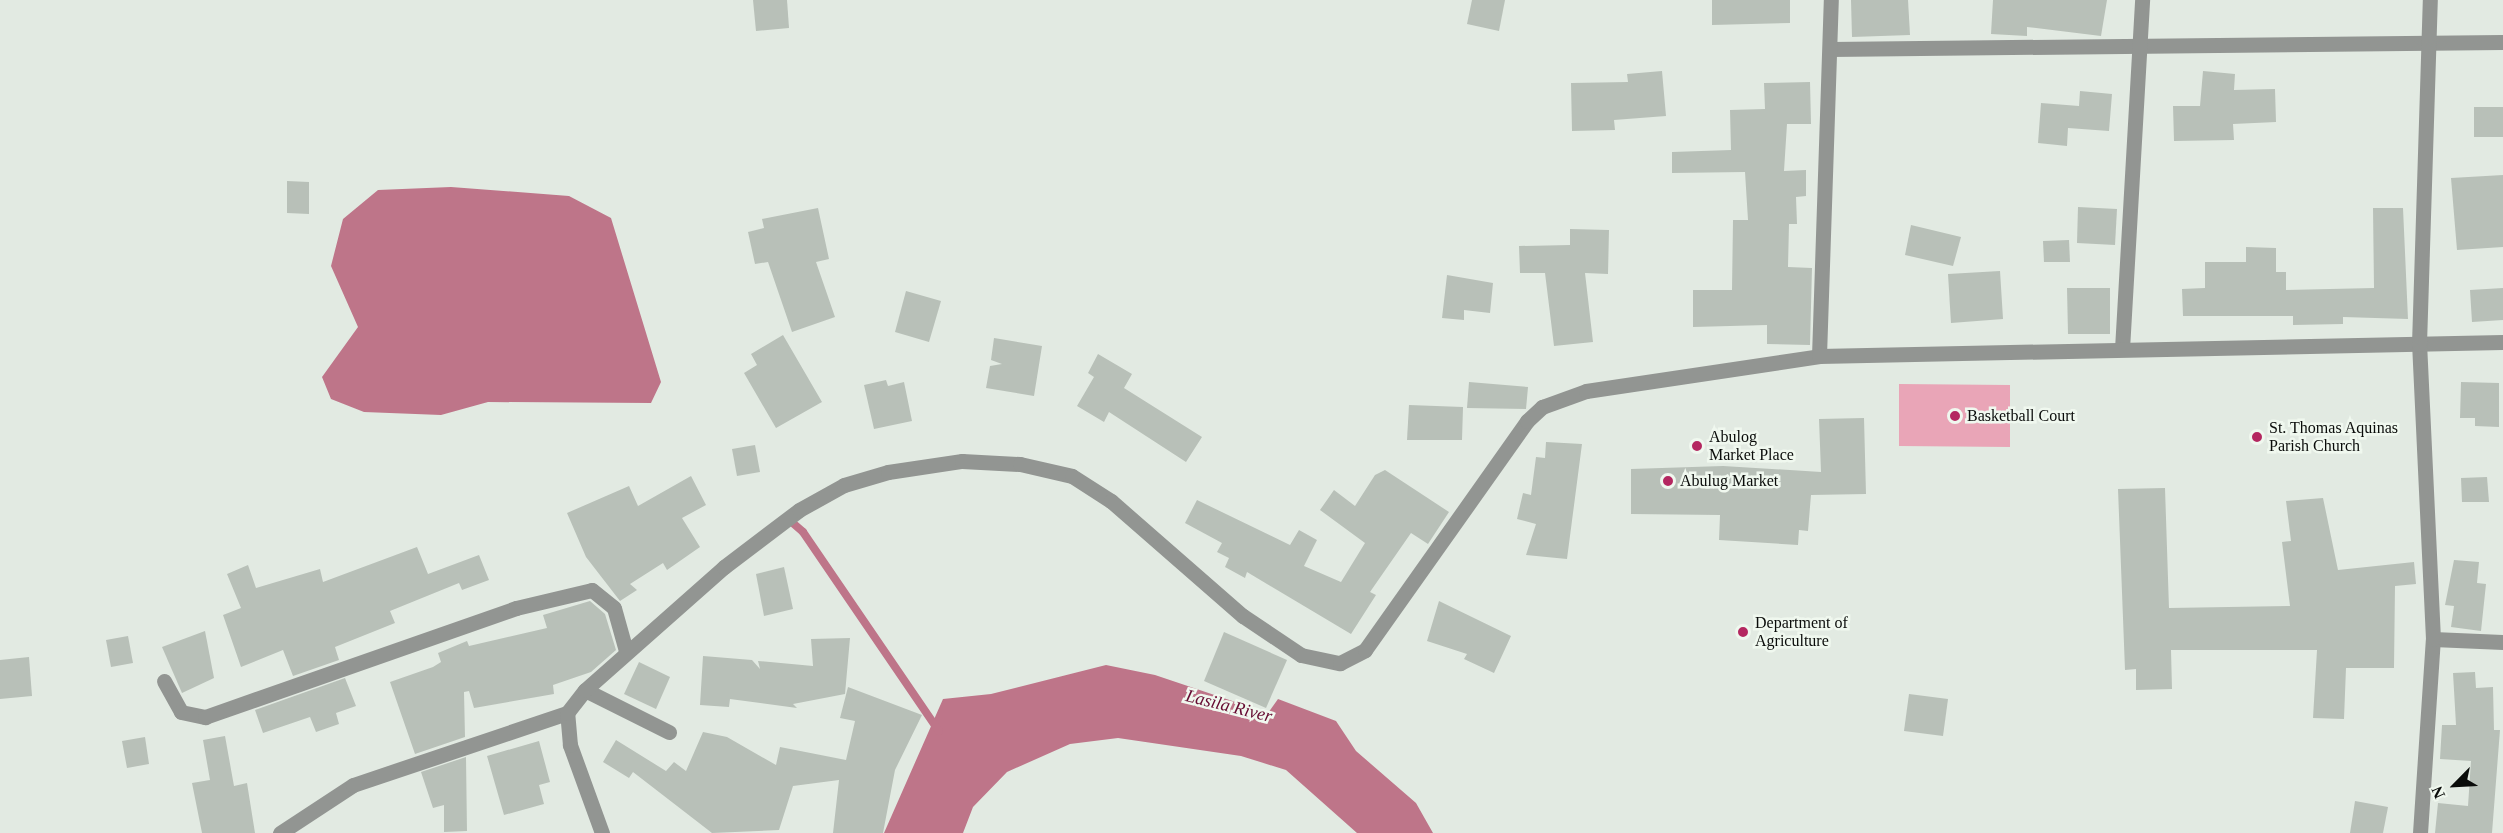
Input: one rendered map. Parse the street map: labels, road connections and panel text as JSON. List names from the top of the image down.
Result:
{
  "water": ["Lasila River"],
  "places": [
    "Basketball Court",
    "St. Thomas Aquinas Parish Church",
    "Abulog Market Place",
    "Abulug Market",
    "Department of Agriculture"
  ],
  "north": "bottom left"
}
